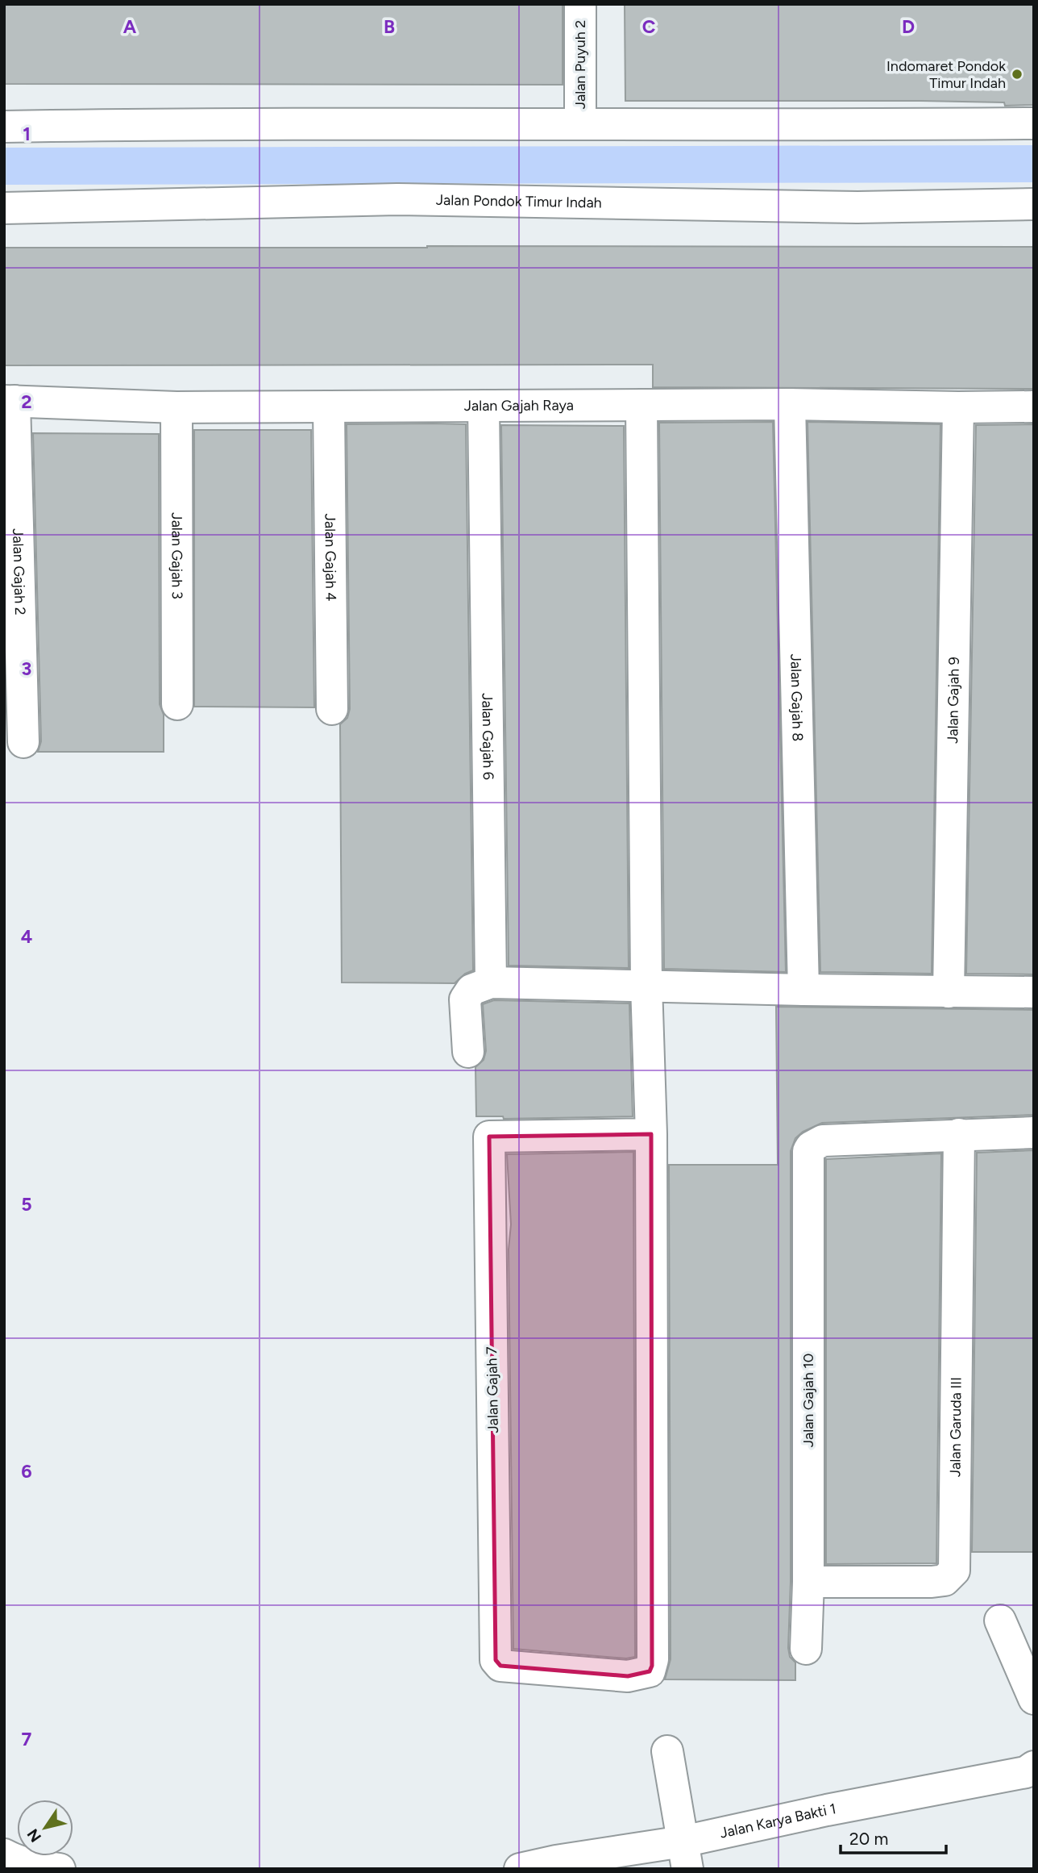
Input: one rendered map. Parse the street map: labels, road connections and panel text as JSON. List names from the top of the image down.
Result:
{
  "streets": {
    "street": [
      "Jalan Puyuh 2",
      "Jalan Pondok Timur Indah",
      "Jalan Gajah Raya",
      "Jalan Gajah 3",
      "Jalan Gajah 4",
      "Jalan Gajah 2",
      "Jalan Gajah 8",
      "Jalan Gajah 9",
      "Jalan Gajah 6",
      "Jalan Gajah 7",
      "Jalan Gajah 10",
      "Jalan Garuda III",
      "Jalan Karya Bakti 1"
    ]
  },
  "crossings": [
    ["Jalan Gajah Raya", "Jalan Gajah 3"],
    ["Jalan Gajah Raya", "Jalan Gajah 4"],
    ["Jalan Gajah Raya", "Jalan Gajah 2"],
    ["Jalan Gajah Raya", "Jalan Gajah 8"],
    ["Jalan Gajah Raya", "Jalan Gajah 9"],
    ["Jalan Gajah Raya", "Jalan Gajah 6"],
    ["Jalan Gajah 10", "Jalan Garuda III"]
  ],
  "places": ["Indomaret Pondok Timur Indah"],
  "scale_bar": "20 m",
  "north": "bottom left",
  "grid": {
    "columns": [
      "A",
      "B",
      "C",
      "D"
    ],
    "rows": [
      "1",
      "2",
      "3",
      "4",
      "5",
      "6",
      "7"
    ]
  }
}
